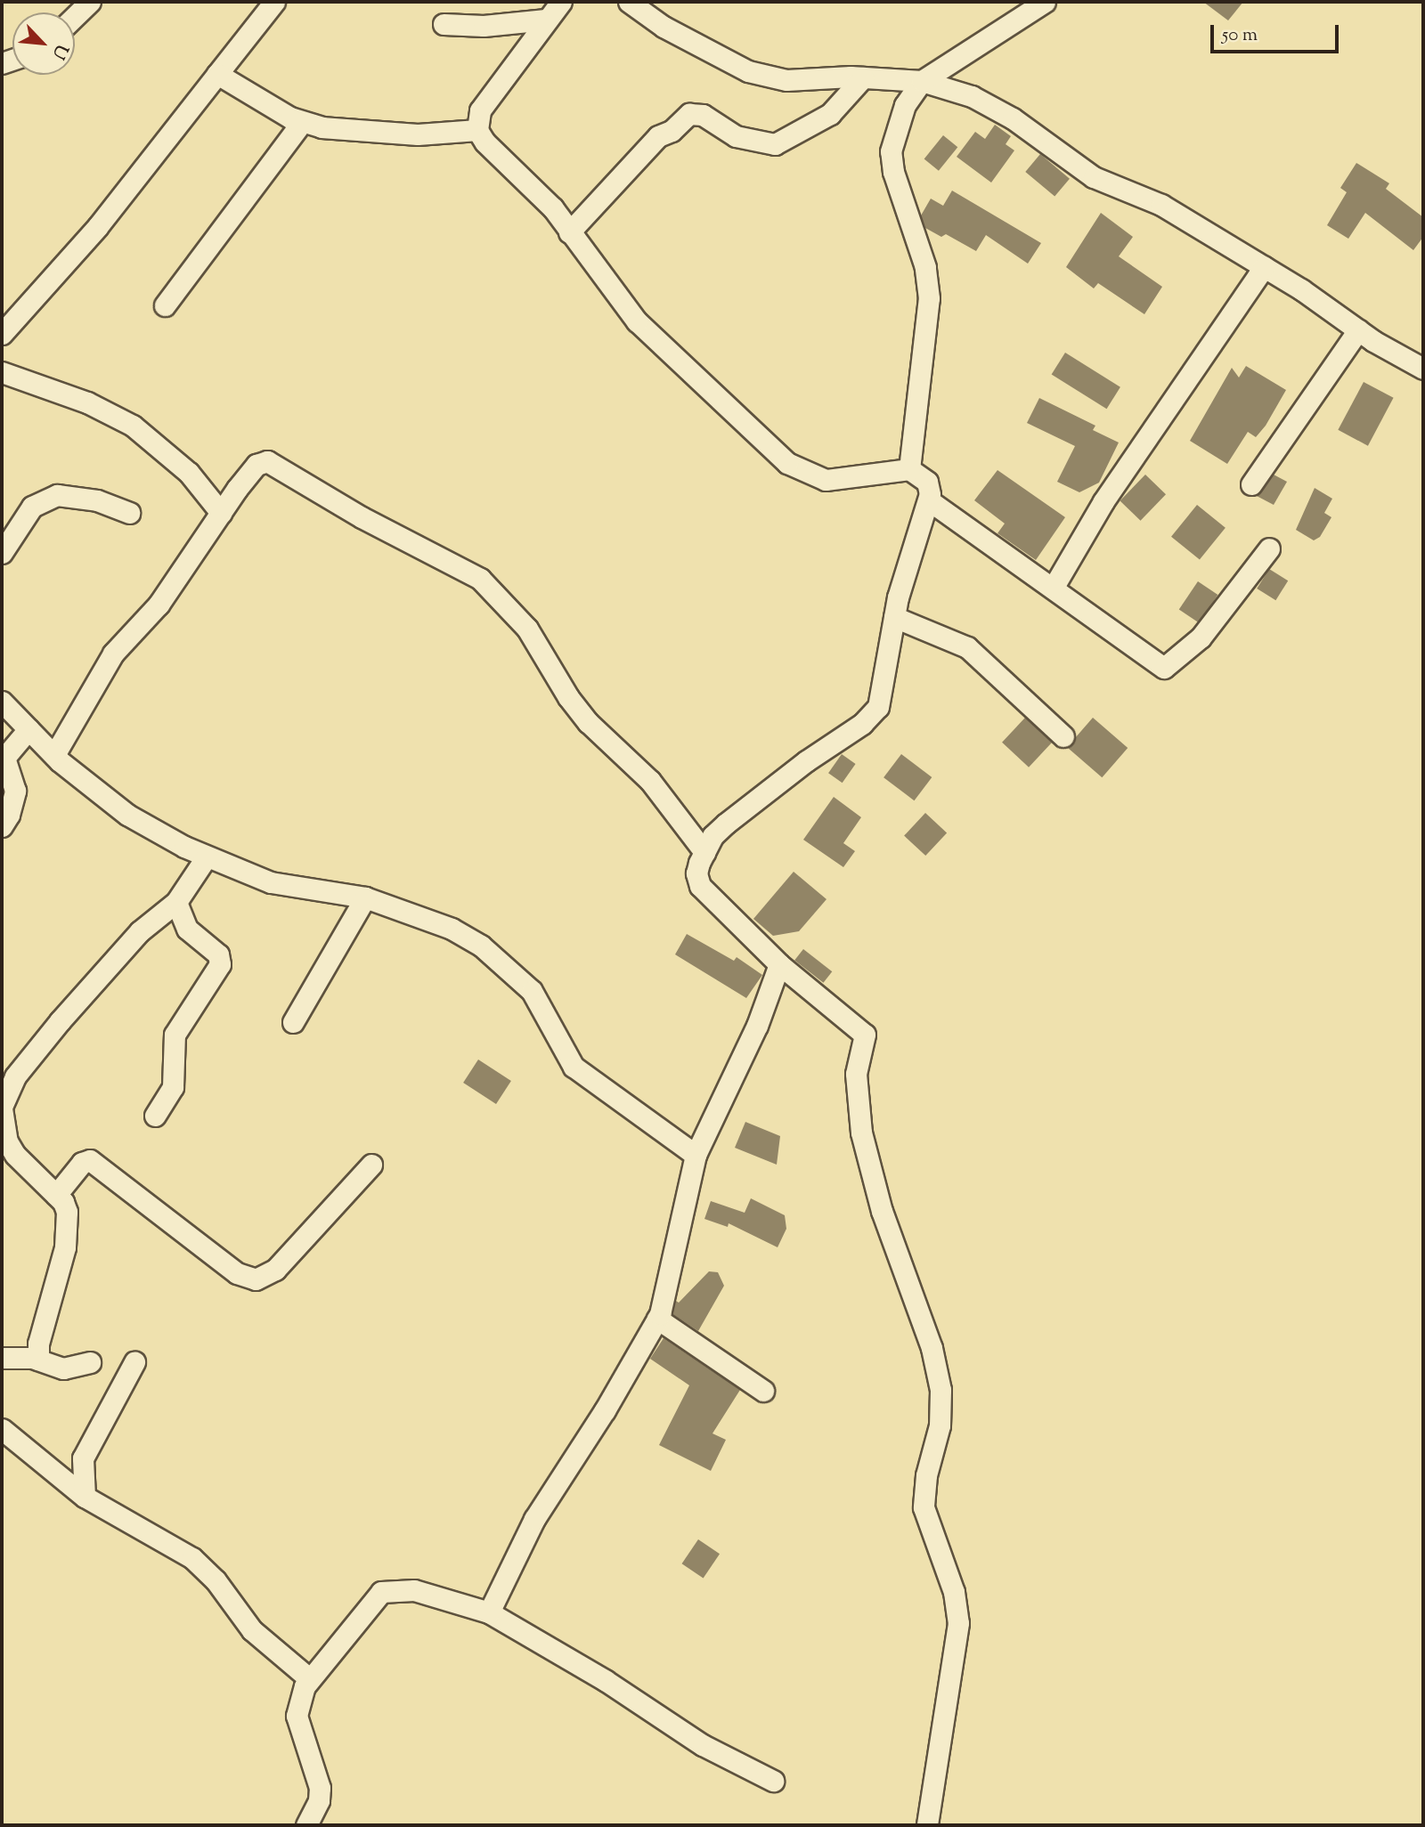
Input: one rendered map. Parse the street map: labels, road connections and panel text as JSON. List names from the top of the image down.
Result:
{
  "scale_bar": "50 m",
  "north": "bottom right"
}
